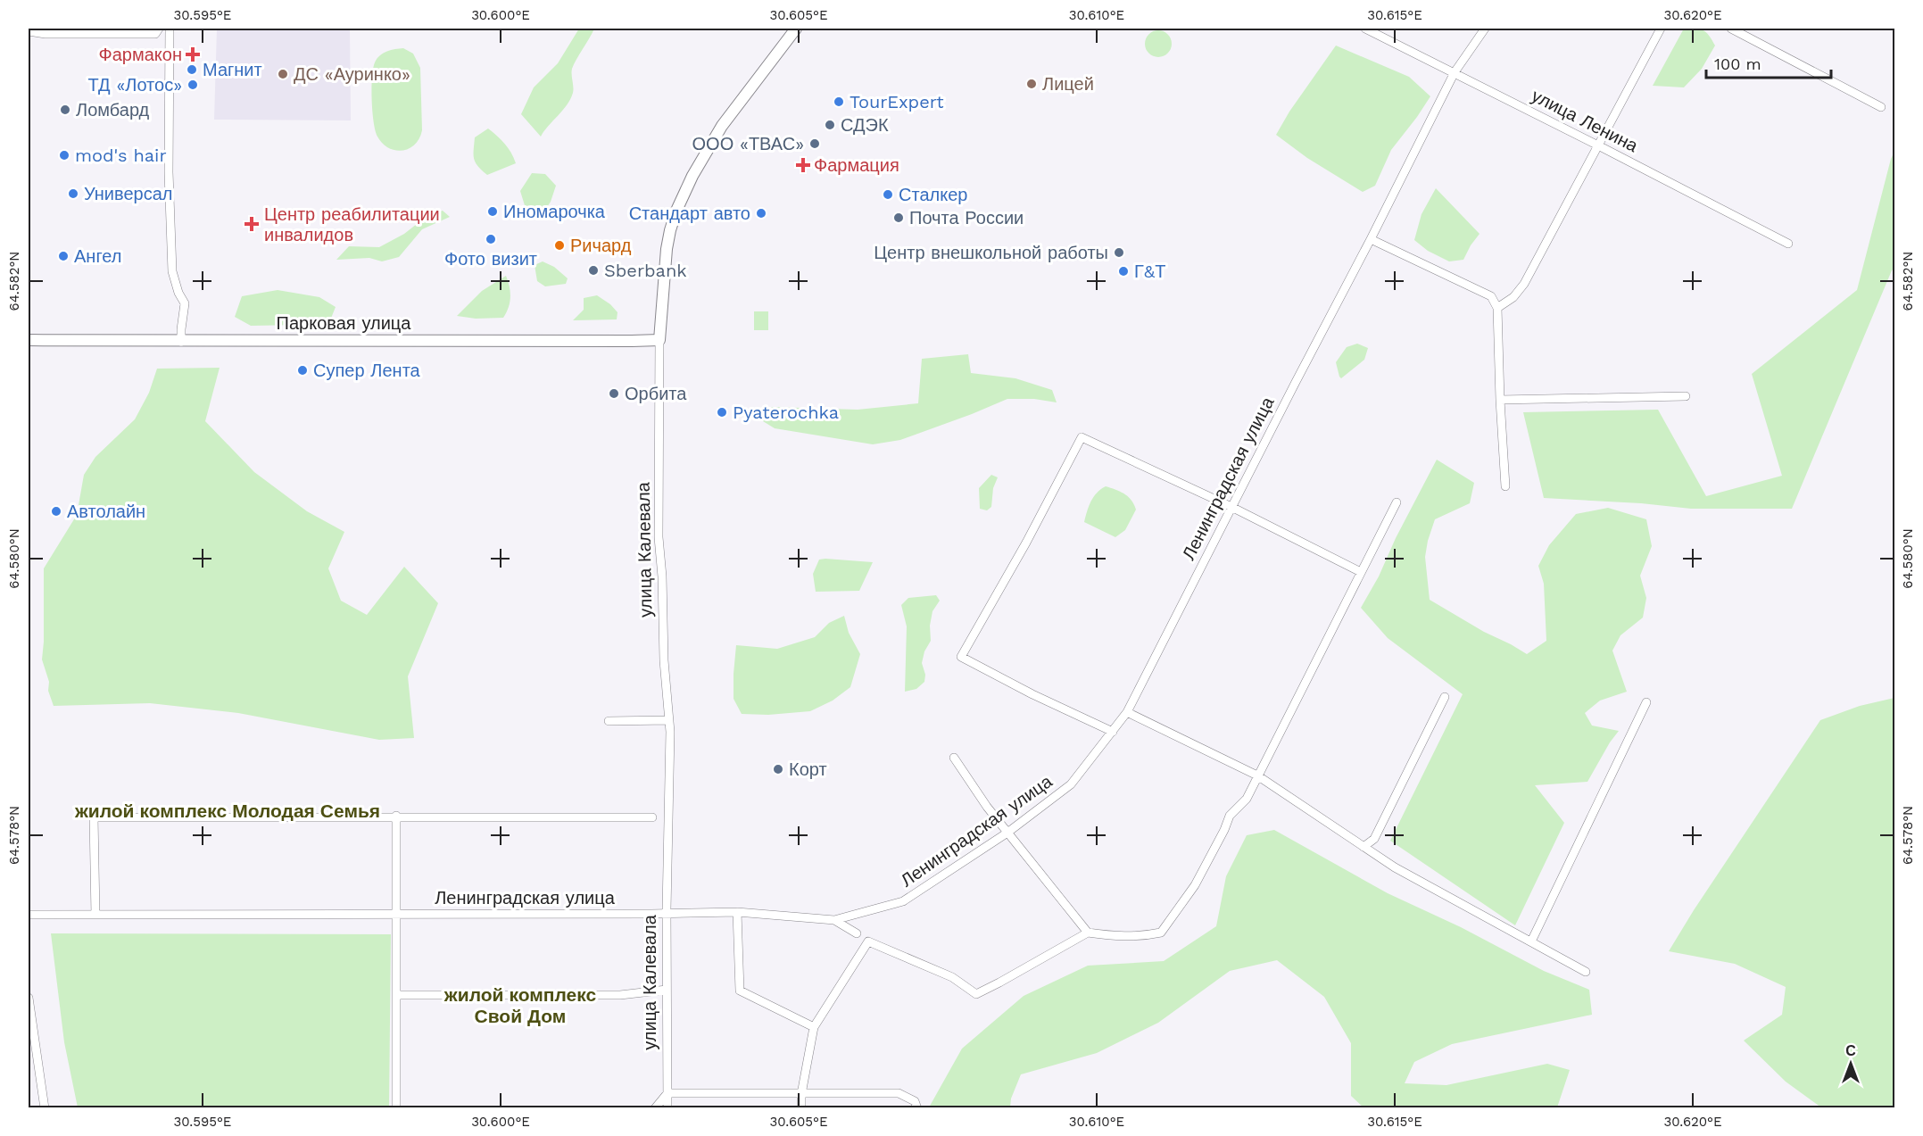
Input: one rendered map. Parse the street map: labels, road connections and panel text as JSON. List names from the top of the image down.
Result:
{
  "streets": {
    "main road": ["Парковая улица", "улица Калевала"],
    "street": ["улица Ленина", "Ленинградская улица"]
  },
  "crossings": [
    ["улица Ленина", "Ленинградская улица"],
    ["Парковая улица", "улица Калевала"],
    ["Ленинградская улица", "улица Калевала"]
  ],
  "districts": ["жилой комплекс Молодая Семья", "жилой комплекс Свой Дом"],
  "places": {
    "health": ["Фармакон", "Фармация", "Центр реабилитации инвалидов"],
    "other": [
      "Магнит",
      "ДС «Ауринко»",
      "Лицей",
      "ТД «Лотос»",
      "TourExpert",
      "Ломбард",
      "СДЭК",
      "ООО «ТВАС»",
      "mod's hair",
      "Универсал",
      "Сталкер",
      "Иномарочка",
      "Стандарт авто",
      "Почта России",
      "Фото визит",
      "Ричард",
      "Центр внешкольной работы",
      "Ангел",
      "Sberbank",
      "Г&Т",
      "Супер Лента",
      "Орбита",
      "Pyaterochka",
      "Автолайн",
      "Корт"
    ]
  },
  "scale_bar": "100 m",
  "north": "top",
  "coordinates": [
    "30.595°E",
    "30.600°E",
    "30.605°E",
    "30.610°E",
    "30.615°E",
    "30.620°E",
    "64.582°N",
    "64.580°N",
    "64.578°N"
  ]
}
